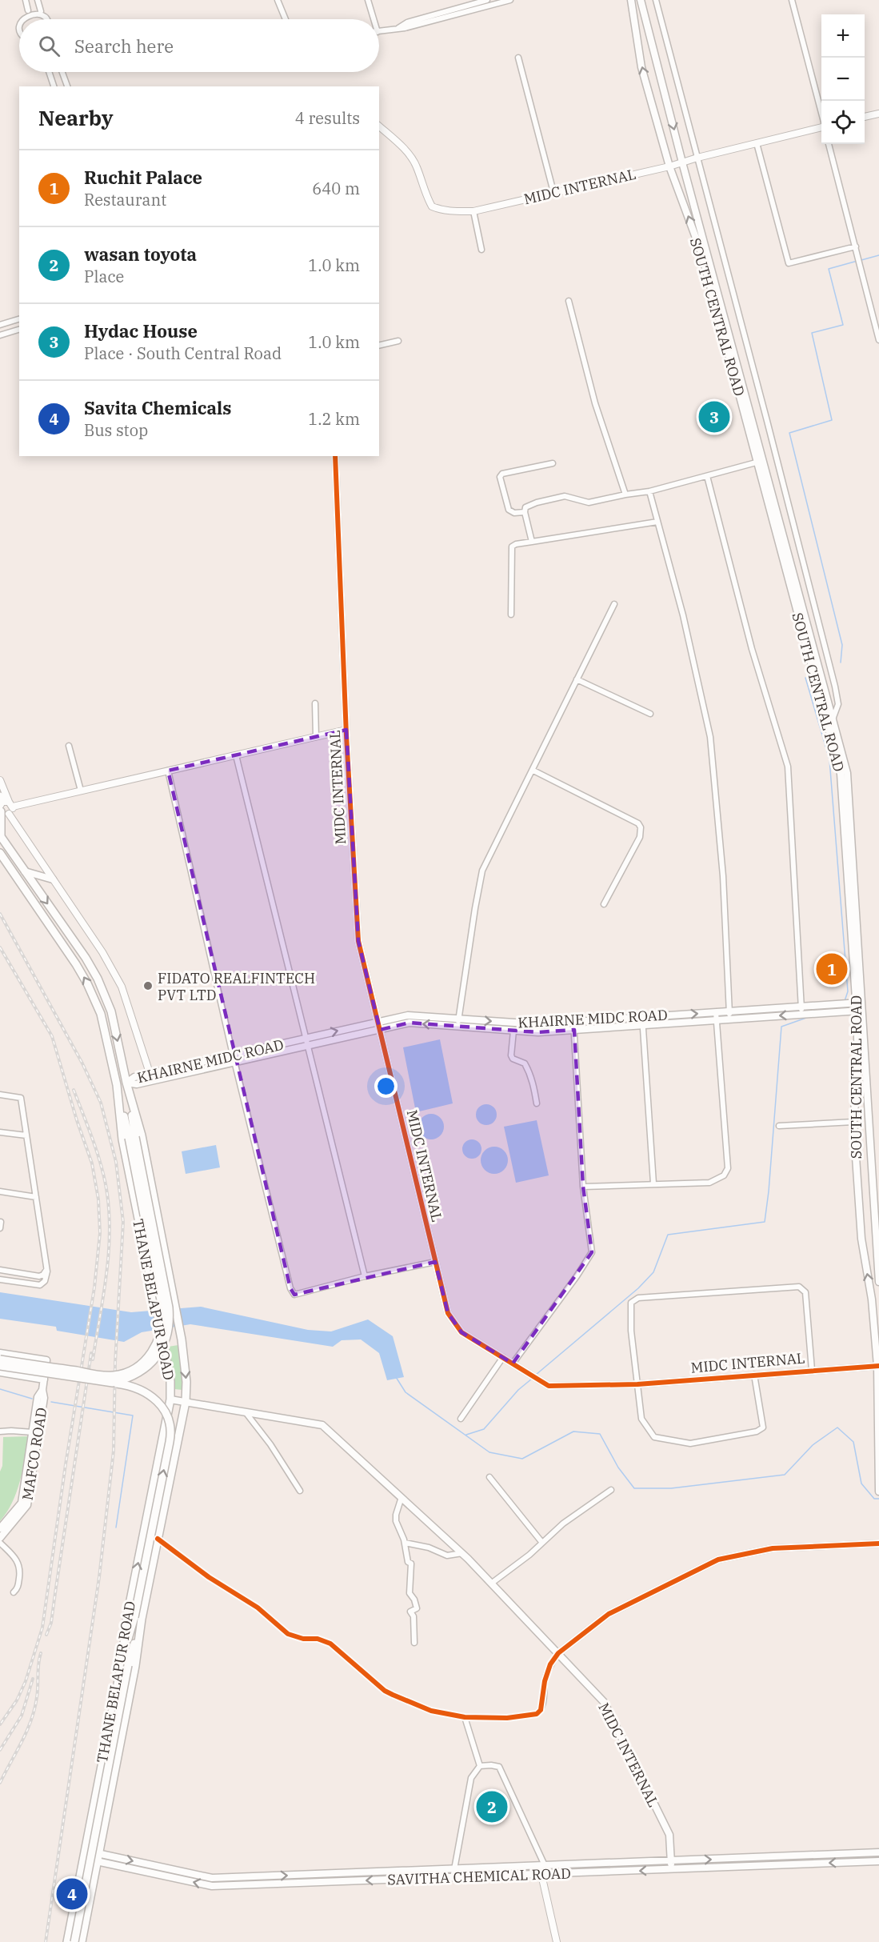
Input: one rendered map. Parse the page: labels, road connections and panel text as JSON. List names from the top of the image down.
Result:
{
  "streets": {
    "main road": [
      "MIDC INTERNAL",
      "SOUTH CENTRAL ROAD",
      "KHAIRNE MIDC ROAD",
      "THANE BELAPUR ROAD",
      "MAFCO ROAD",
      "SAVITHA CHEMICAL ROAD"
    ]
  },
  "crossings": [
    ["MIDC INTERNAL", "SOUTH CENTRAL ROAD"],
    ["MIDC INTERNAL", "KHAIRNE MIDC ROAD"],
    ["MIDC INTERNAL", "THANE BELAPUR ROAD"],
    ["MIDC INTERNAL", "SAVITHA CHEMICAL ROAD"],
    ["SOUTH CENTRAL ROAD", "KHAIRNE MIDC ROAD"],
    ["KHAIRNE MIDC ROAD", "THANE BELAPUR ROAD"],
    ["THANE BELAPUR ROAD", "SAVITHA CHEMICAL ROAD"]
  ],
  "places": ["FIDATO REALFINTECH PVT LTD"],
  "page": {
    "map_buttons": ["+", "−"],
    "search": "Search here",
    "heading": ["Nearby", "4 results"],
    "list": [
      {
        "mark": "1",
        "name": "Ruchit Palace",
        "note": "Restaurant",
        "value": "640 m"
      },
      {
        "mark": "2",
        "name": "wasan toyota",
        "note": "Place",
        "value": "1.0 km"
      },
      {
        "mark": "3",
        "name": "Hydac House",
        "note": "Place · South Central Road",
        "value": "1.0 km"
      },
      {
        "mark": "4",
        "name": "Savita Chemicals",
        "note": "Bus stop",
        "value": "1.2 km"
      }
    ],
    "pins": [
      "3",
      "1",
      "2",
      "4"
    ]
  }
}
